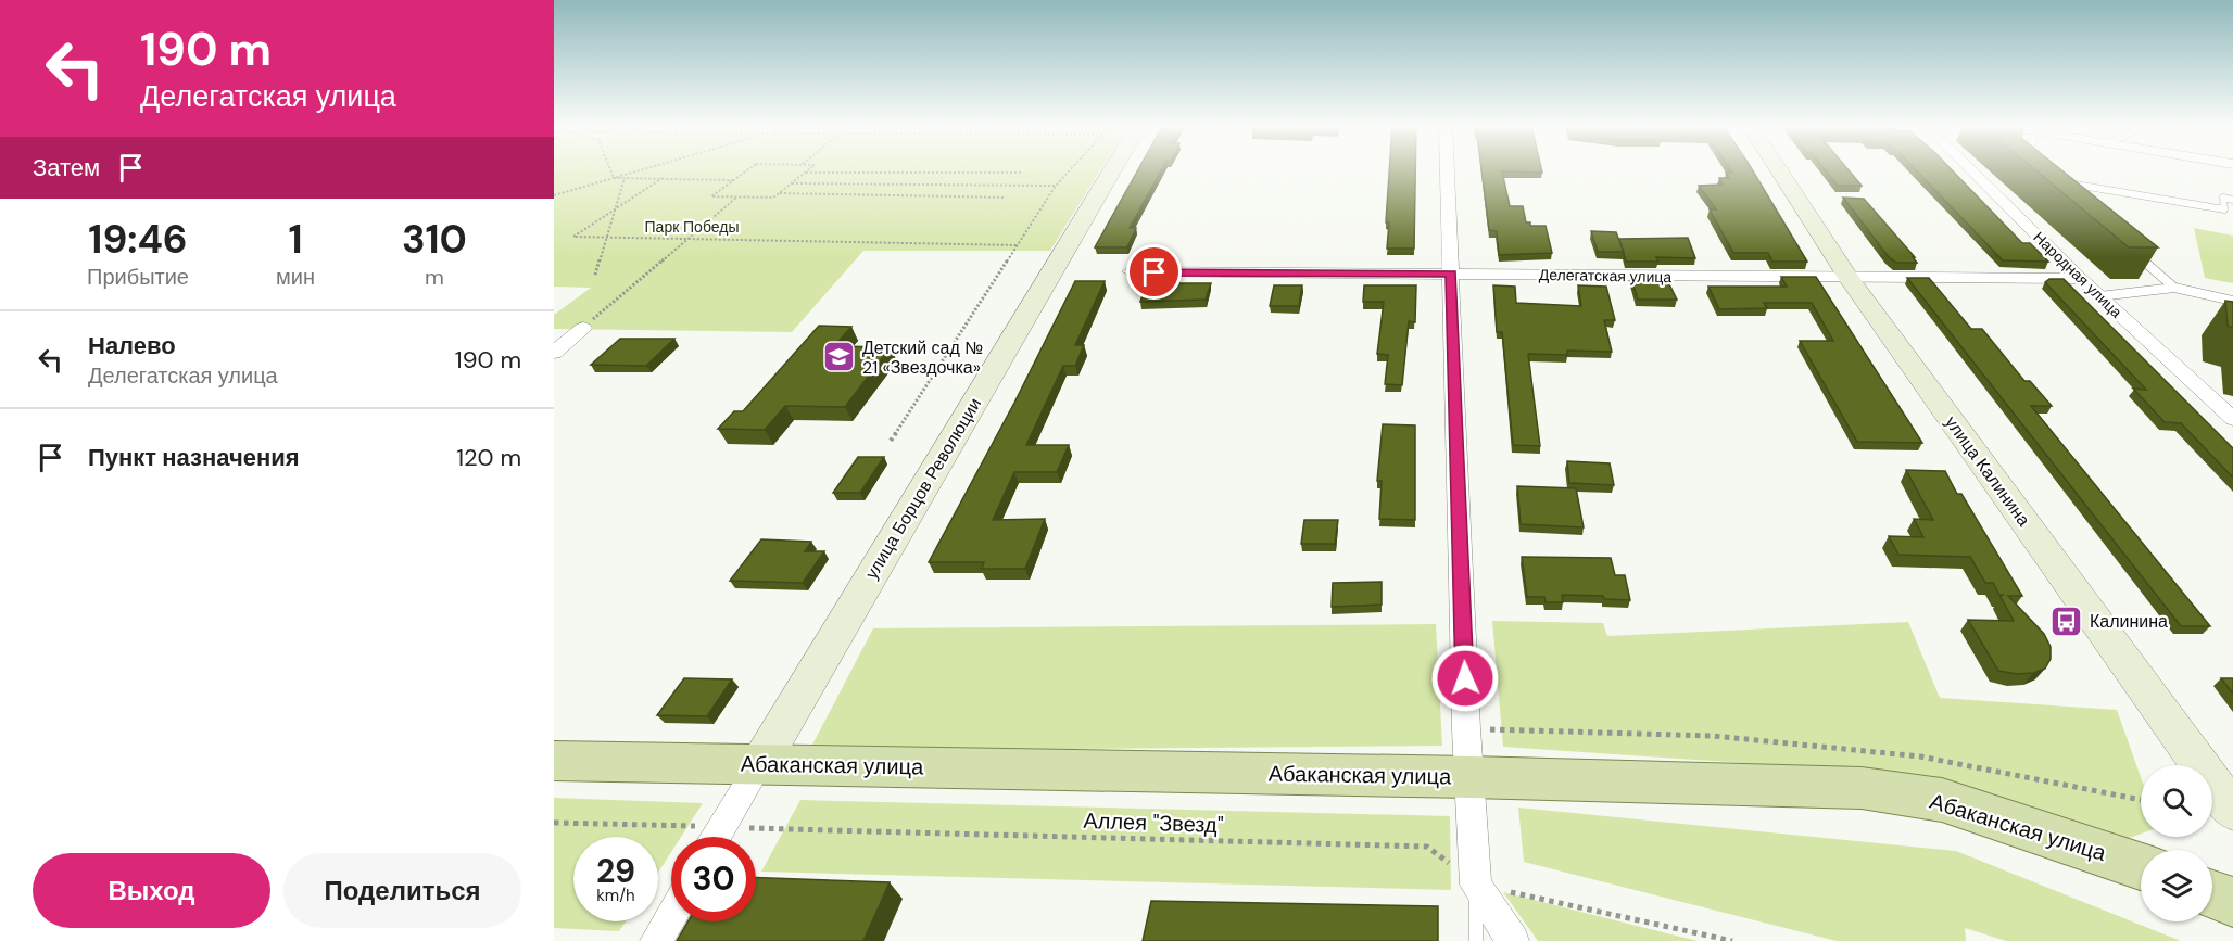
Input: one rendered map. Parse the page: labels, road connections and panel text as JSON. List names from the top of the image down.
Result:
{
  "streets": {
    "main road": ["Абаканская улица"],
    "street": [
      "Народная улица",
      "Делегатская улица",
      "улица Калинина",
      "улица Борцов Революции"
    ],
    "path": ["Аллея \"Звезд\""]
  },
  "crossings": [
    ["Народная улица", "Делегатская улица"],
    ["Делегатская улица", "улица Калинина"],
    ["улица Борцов Революции", "Абаканская улица"]
  ],
  "parks": ["Парк Победы"],
  "places": {
    "school or university": ["Детский сад № 21 «Звездочка»"],
    "bus stop": ["Калинина"]
  },
  "page": {
    "turn": ["190 m", "Делегатская улица"],
    "then": "Затем",
    "eta": [
      "19:46",
      "Прибытие",
      "1",
      "мин",
      "310",
      "m"
    ],
    "list": [
      {
        "name": "Налево",
        "note": "Делегатская улица",
        "value": "190 m"
      },
      {
        "name": "Пункт назначения",
        "value": "120 m"
      }
    ],
    "speed": "29 km/h",
    "limit": "30",
    "buttons": ["Выход", "Поделиться"]
  }
}
